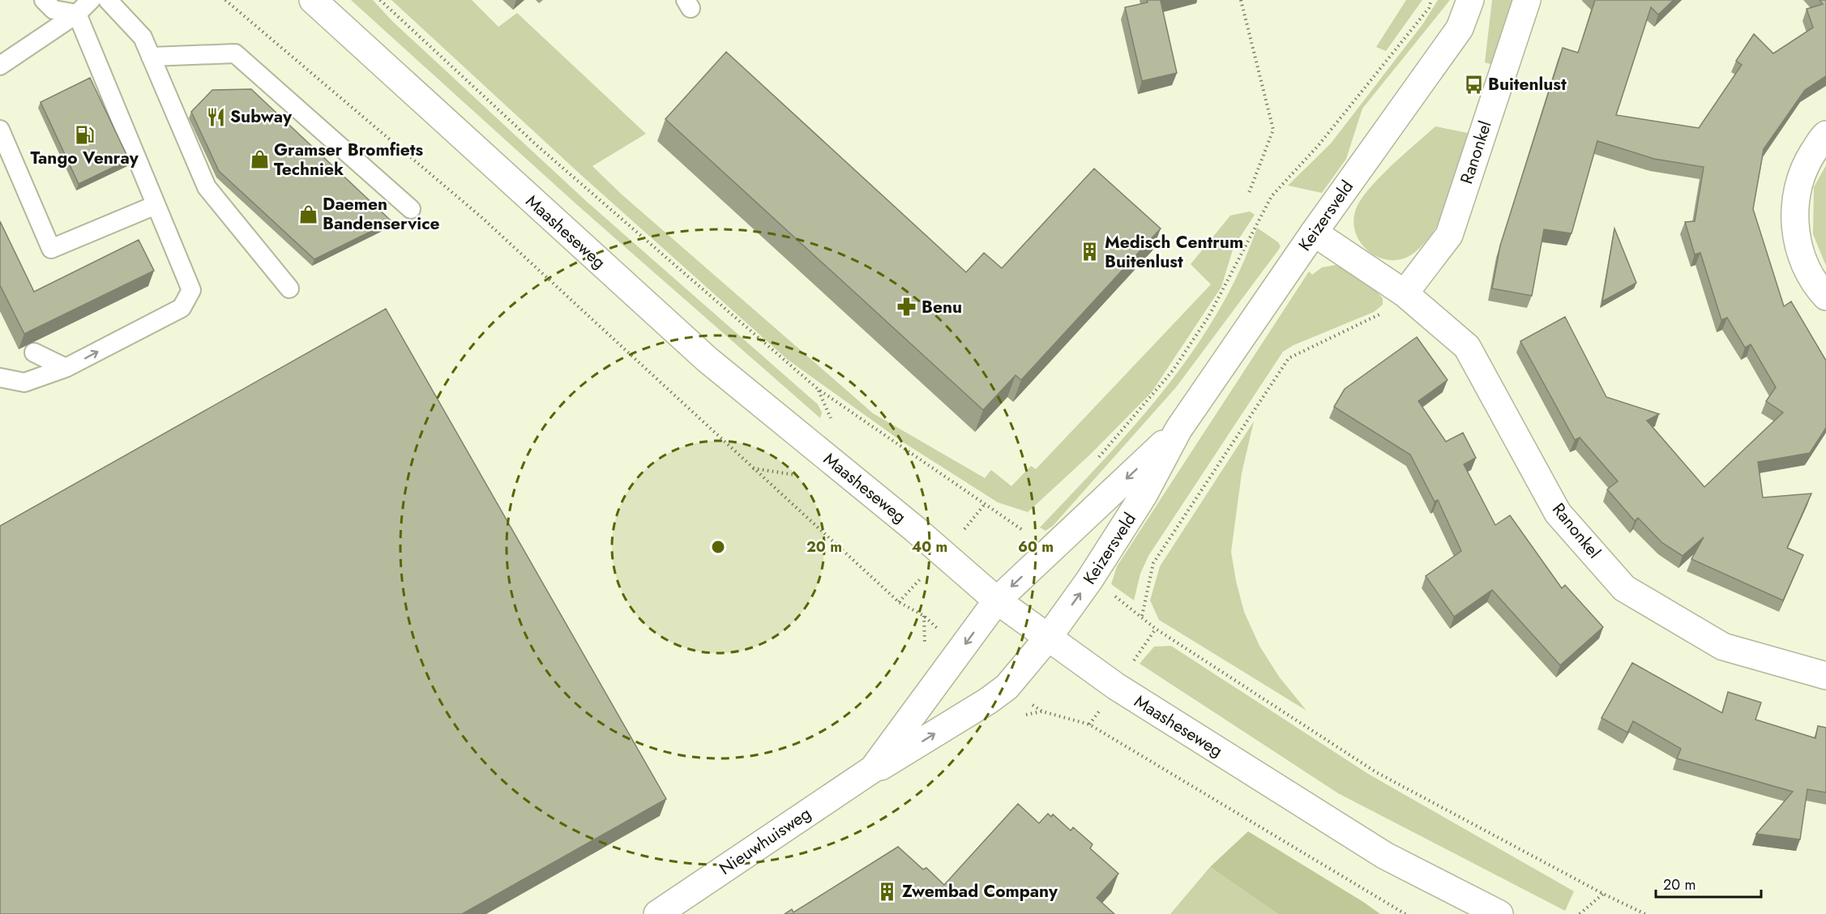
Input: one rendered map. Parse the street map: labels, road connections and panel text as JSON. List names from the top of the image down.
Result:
{
  "streets": {
    "street": [
      "Ranonkel",
      "Keizersveld",
      "Maasheseweg",
      "Nieuwhuisweg"
    ]
  },
  "crossings": [
    ["Ranonkel", "Keizersveld"],
    ["Keizersveld", "Maasheseweg"],
    ["Keizersveld", "Nieuwhuisweg"],
    ["Maasheseweg", "Nieuwhuisweg"]
  ],
  "places": {
    "bus stop": ["Buitenlust"],
    "restaurant": ["Subway"],
    "fuel station": ["Tango Venray"],
    "shop": ["Gramser Bromfiets Techniek", "Daemen Bandenservice"],
    "building": ["Medisch Centrum Buitenlust", "Zwembad Company"],
    "pharmacy": ["Benu"]
  },
  "scale_bar": "20 m",
  "rings": ["20 m", "40 m", "60 m"]
}
